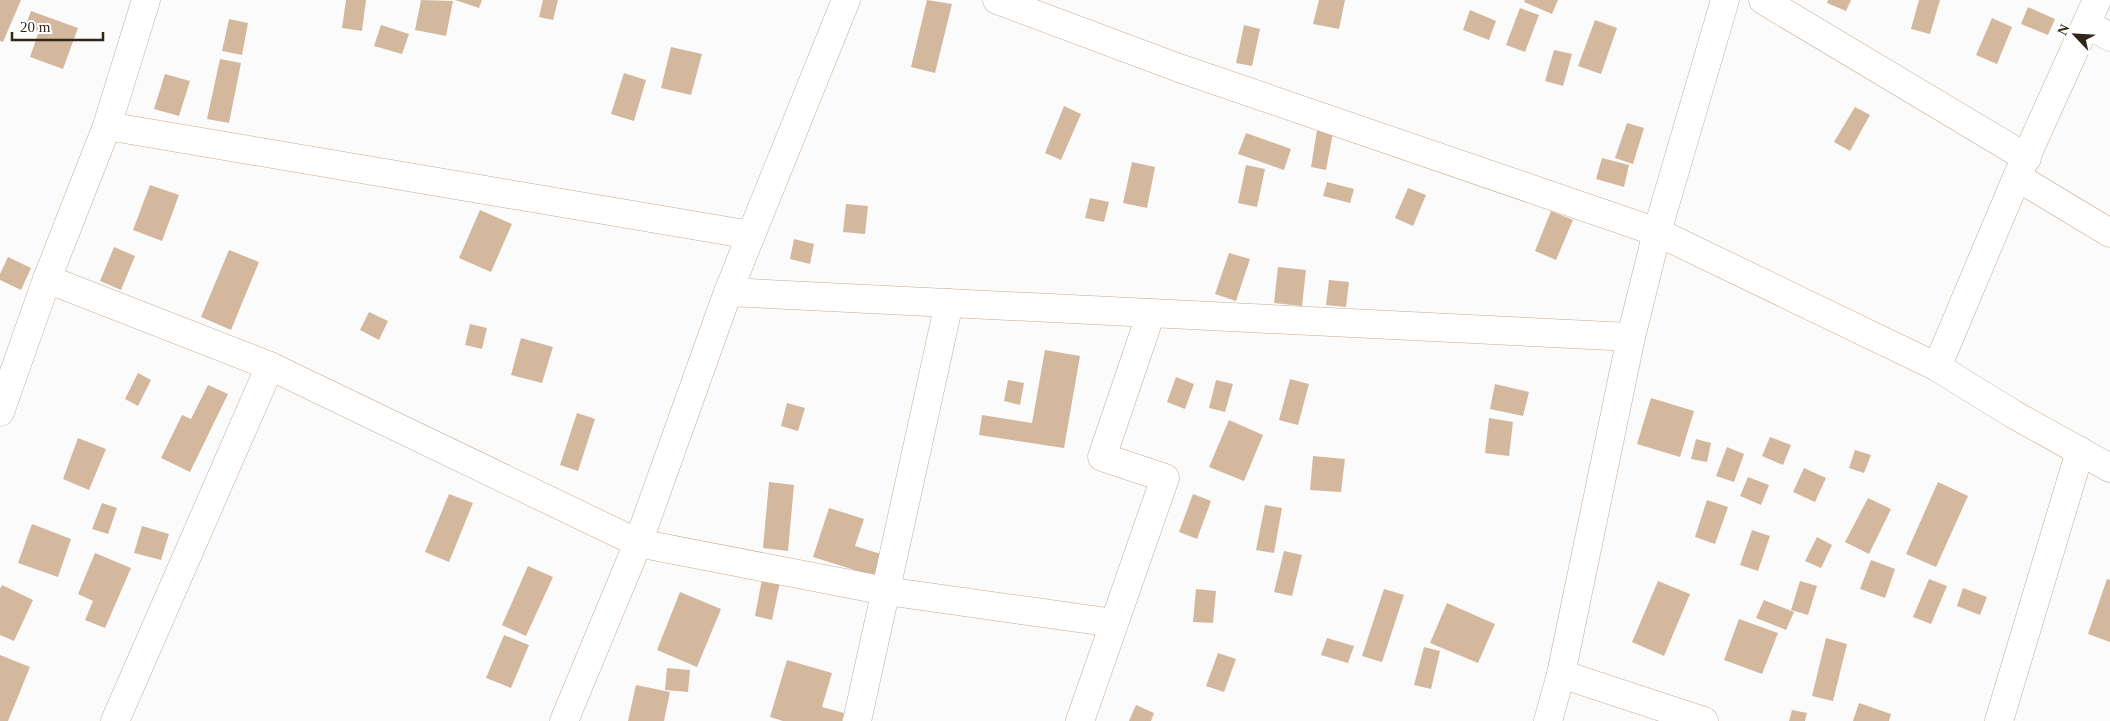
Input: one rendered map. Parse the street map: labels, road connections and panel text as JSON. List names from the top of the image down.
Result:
{
  "scale_bar": "20 m",
  "north": "top left"
}
